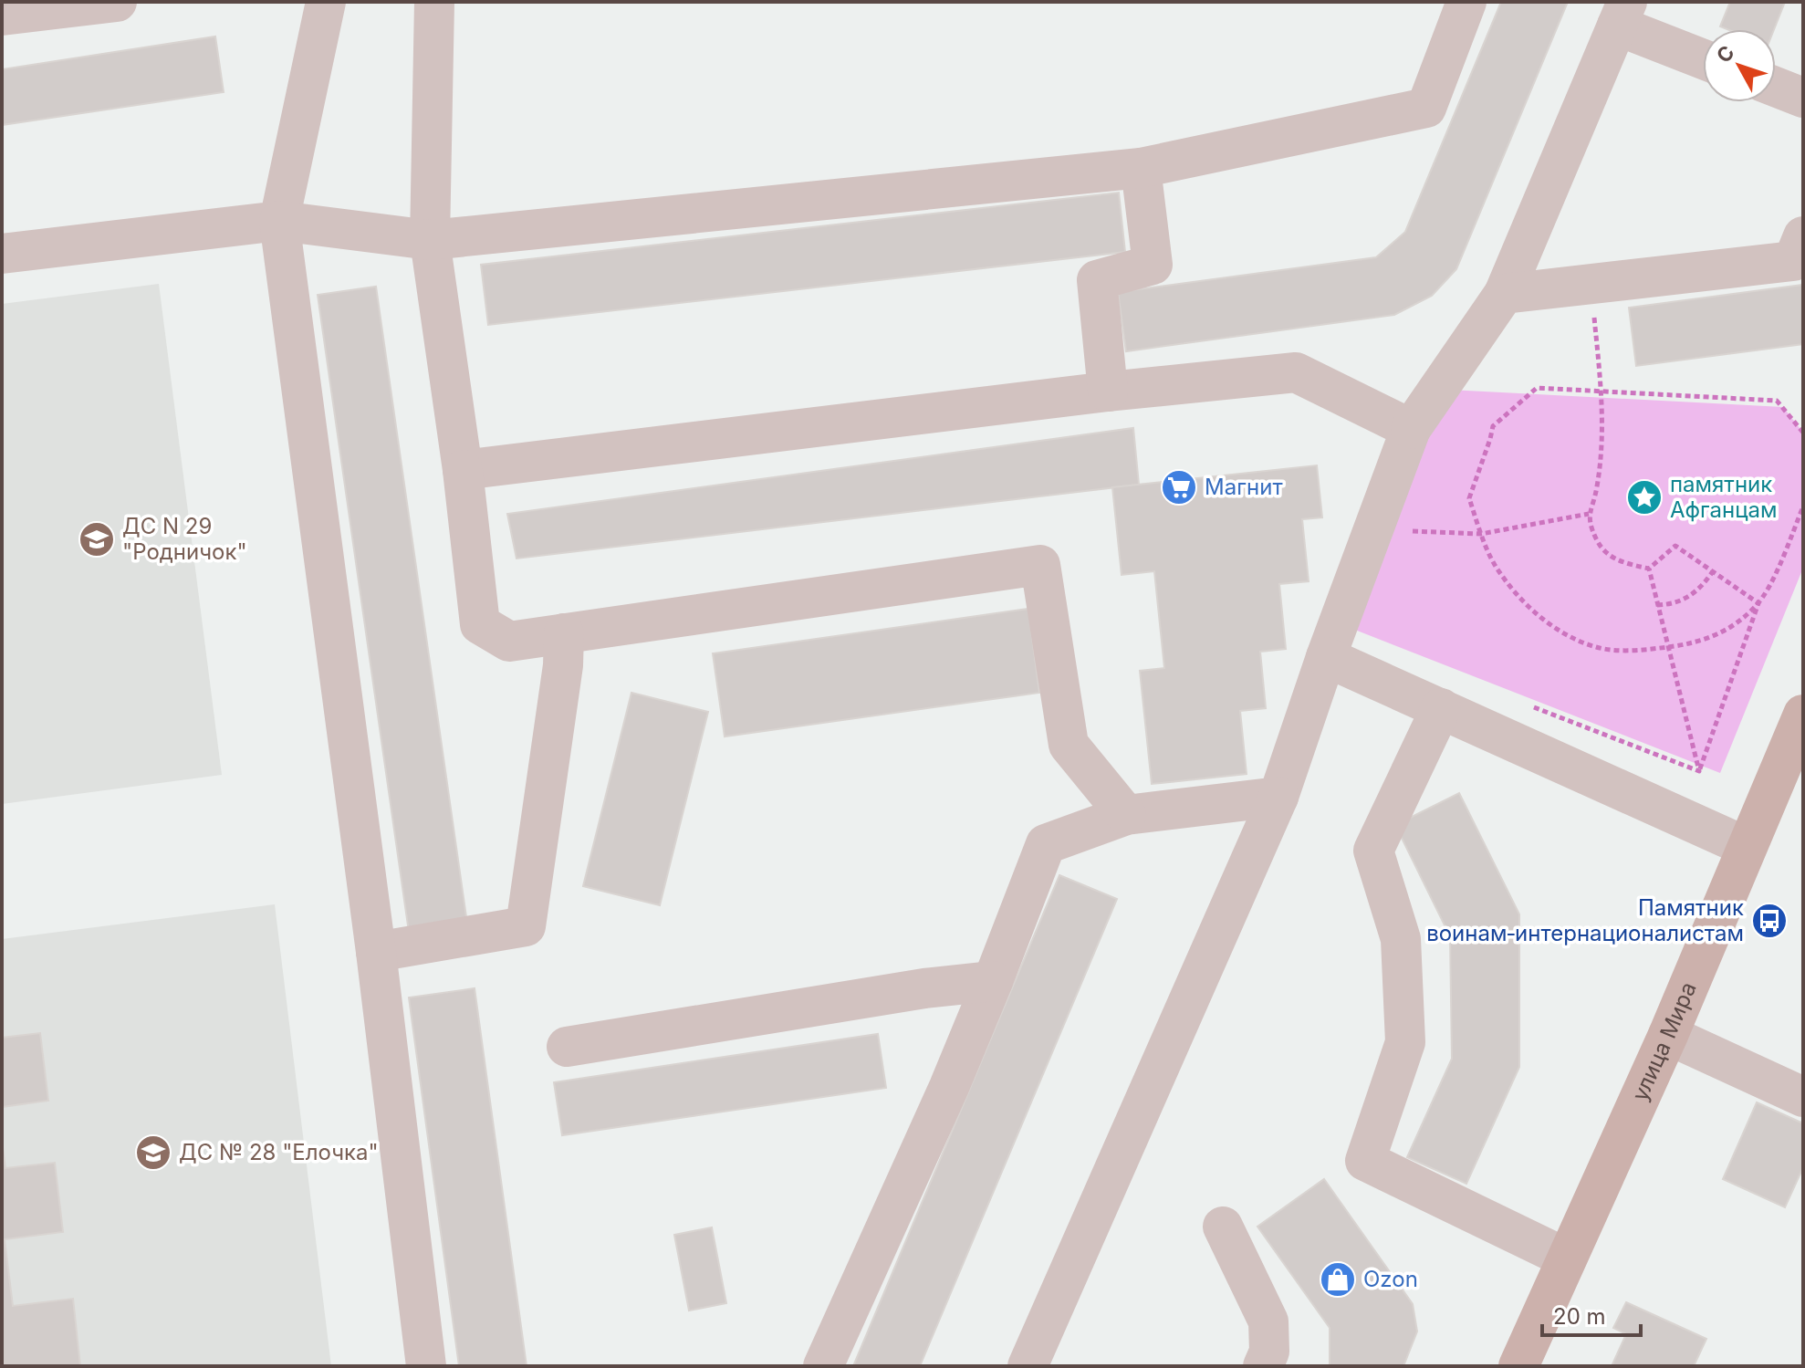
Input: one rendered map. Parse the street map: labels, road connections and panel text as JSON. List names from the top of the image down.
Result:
{
  "streets": {
    "main road": ["улица Мира"]
  },
  "places": {
    "supermarket": ["Магнит"],
    "place": ["памятник Афганцам"],
    "school or university": ["ДС N 29 \"Родничок\"", "ДС № 28 \"Елочка\""],
    "bus stop": ["Памятник воинам‐интернационалистам"],
    "shop": ["Ozon"]
  },
  "scale_bar": "20 m",
  "north": "top left"
}
